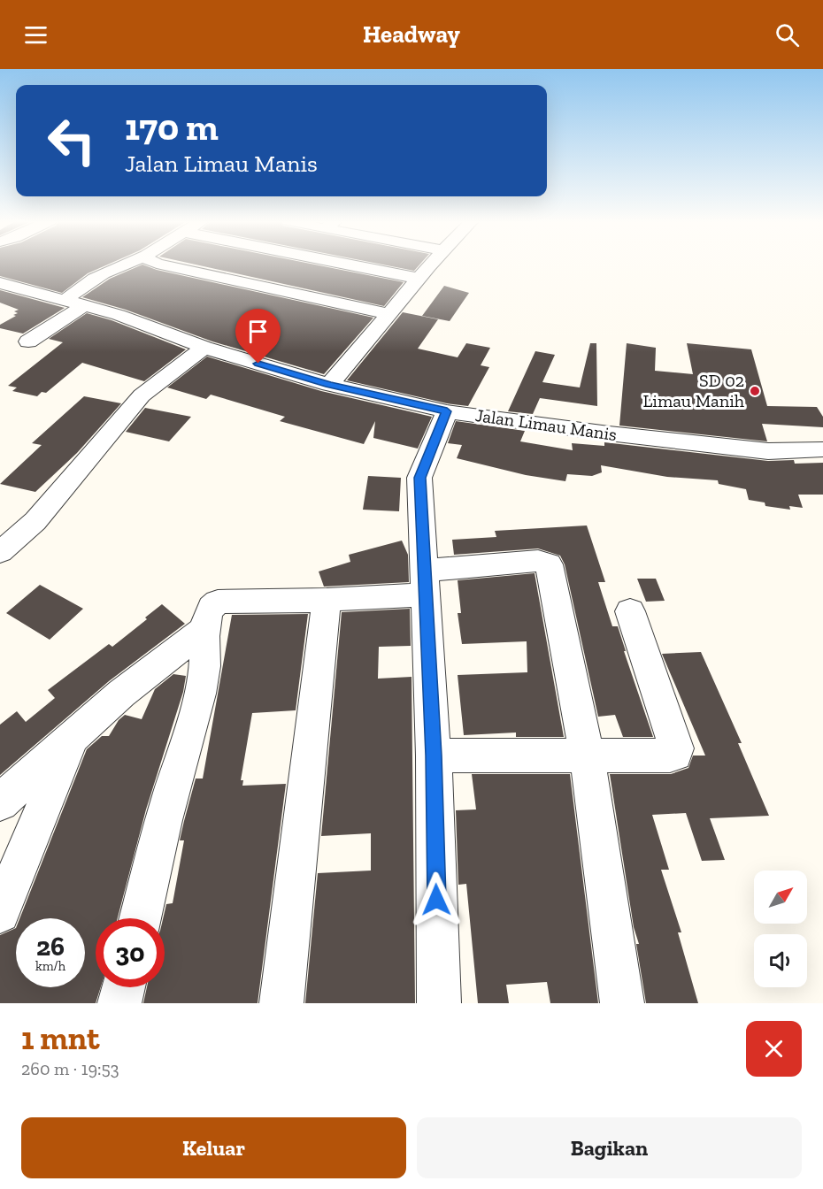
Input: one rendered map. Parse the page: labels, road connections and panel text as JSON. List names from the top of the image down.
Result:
{
  "streets": {
    "street": ["Jalan Limau Manis"]
  },
  "places": ["SD 02 Limau Manih"],
  "north": "top right",
  "page": {
    "header": "Headway",
    "turn": ["170 m", "Jalan Limau Manis"],
    "speed": "26 km/h",
    "limit": "30",
    "heading": ["1 mnt", "260 m · 19:53"],
    "buttons": ["Keluar", "Bagikan"]
  }
}
